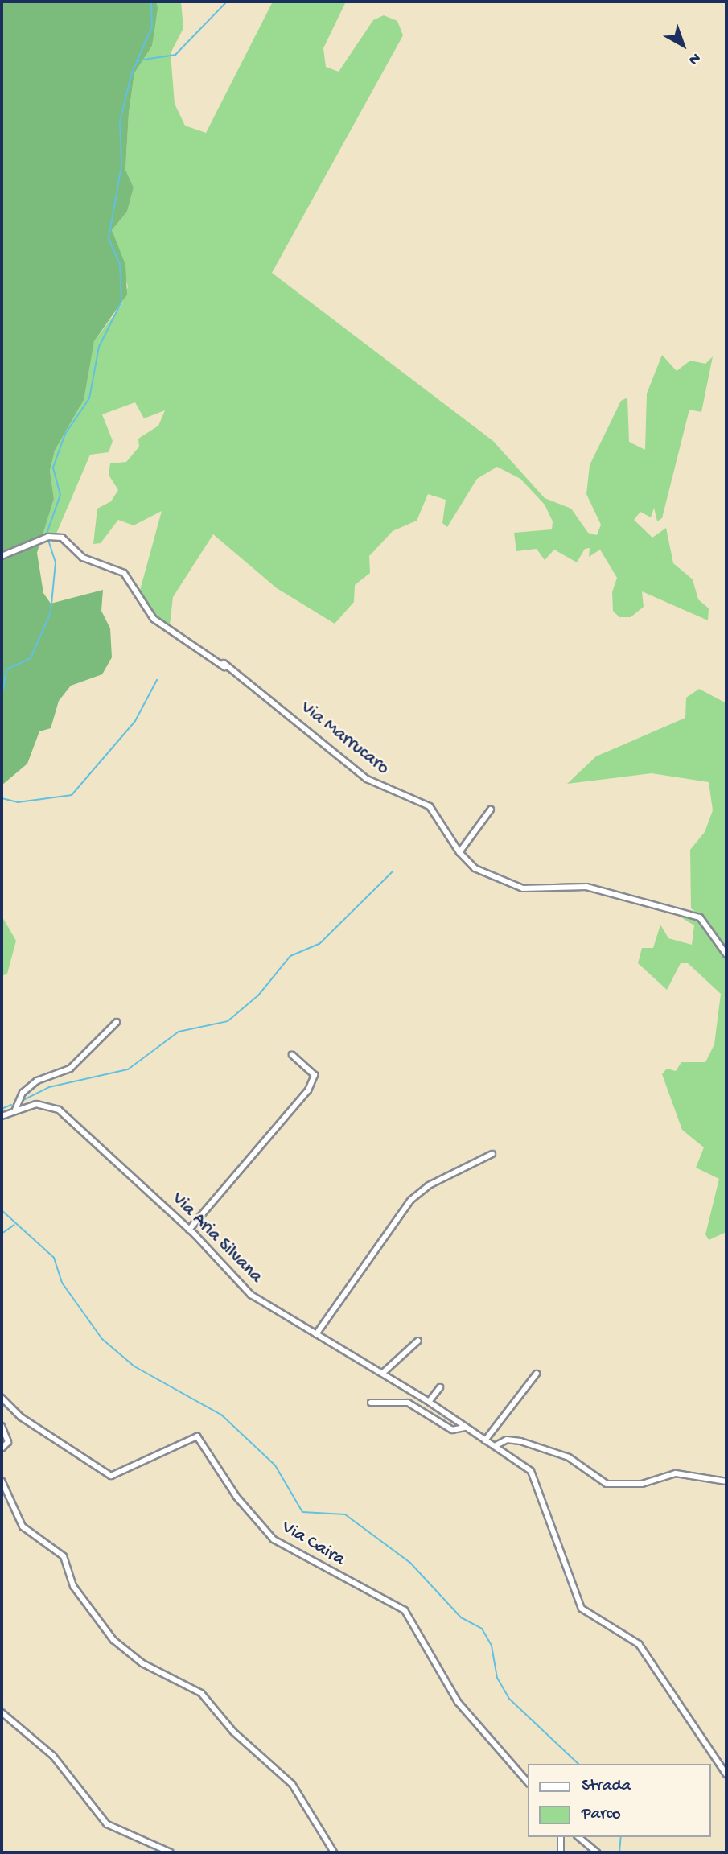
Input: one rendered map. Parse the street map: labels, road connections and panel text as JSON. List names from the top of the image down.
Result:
{
  "streets": {
    "street": ["Via Marrucaro", "Via Aria Silvana", "Via Caira"]
  },
  "legend": ["Strada", "Parco"],
  "north": "bottom right"
}
